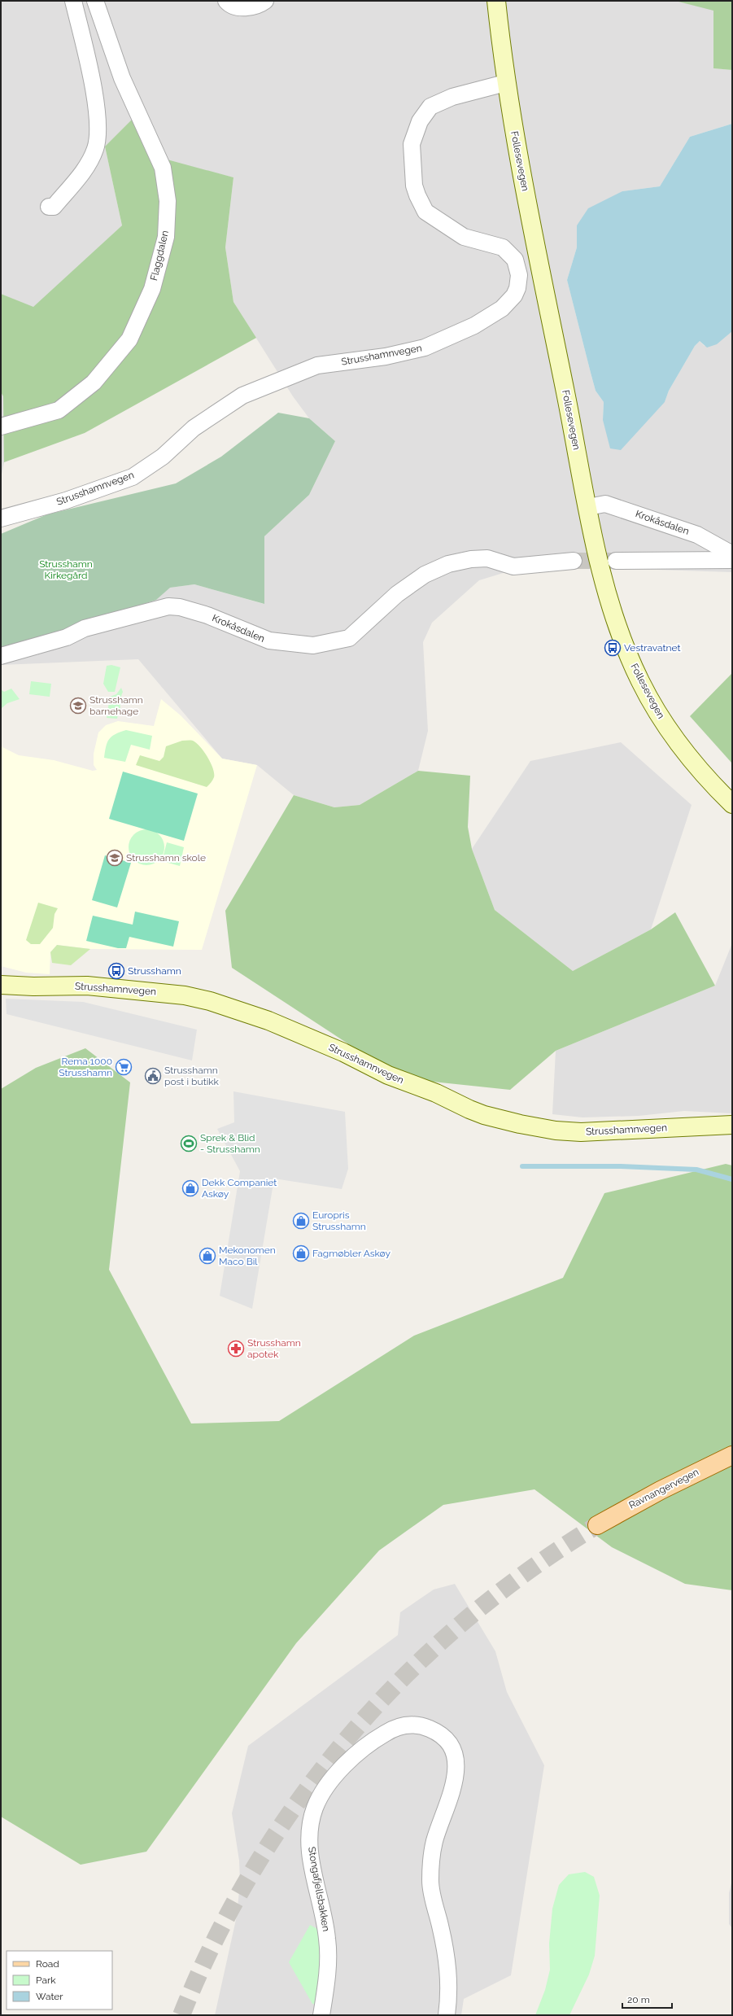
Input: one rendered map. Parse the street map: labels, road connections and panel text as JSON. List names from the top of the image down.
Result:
{
  "streets": {
    "main road": ["Follesevegen", "Strusshamnvegen", "Ravnangervegen"],
    "street": ["Flaggdalen", "Krokåsdalen", "Stongafjellsbakken"]
  },
  "crossings": [
    ["Follesevegen", "Strusshamnvegen"],
    ["Follesevegen", "Krokåsdalen"]
  ],
  "parks": ["Strusshamn Kirkegård"],
  "places": {
    "bus stop": ["Vestravatnet", "Strusshamn"],
    "school or university": ["Strusshamn barnehage", "Strusshamn skole"],
    "supermarket": ["Rema 1000 Strusshamn"],
    "public building": ["Strusshamn post i butikk"],
    "sports": ["Sprek & Blid - Strusshamn"],
    "shop": [
      "Dekk Companiet Askøy",
      "Europris Strusshamn",
      "Fagmøbler Askøy",
      "Mekonomen Maco Bil"
    ],
    "pharmacy": ["Strusshamn apotek"]
  },
  "legend": ["Road", "Park", "Water"],
  "scale_bar": "20 m"
}
